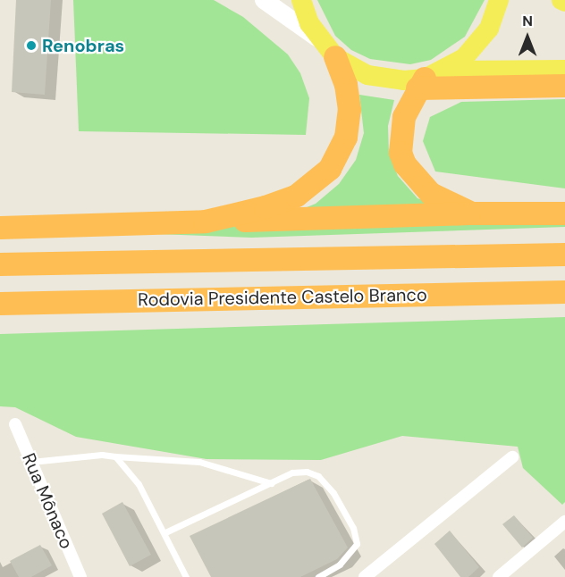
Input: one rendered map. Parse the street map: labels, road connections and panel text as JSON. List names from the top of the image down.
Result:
{
  "streets": {
    "highway": ["Rodovia Presidente Castelo Branco"],
    "street": ["Rua Mônaco"]
  },
  "places": ["Renobras"],
  "north": "top"
}
